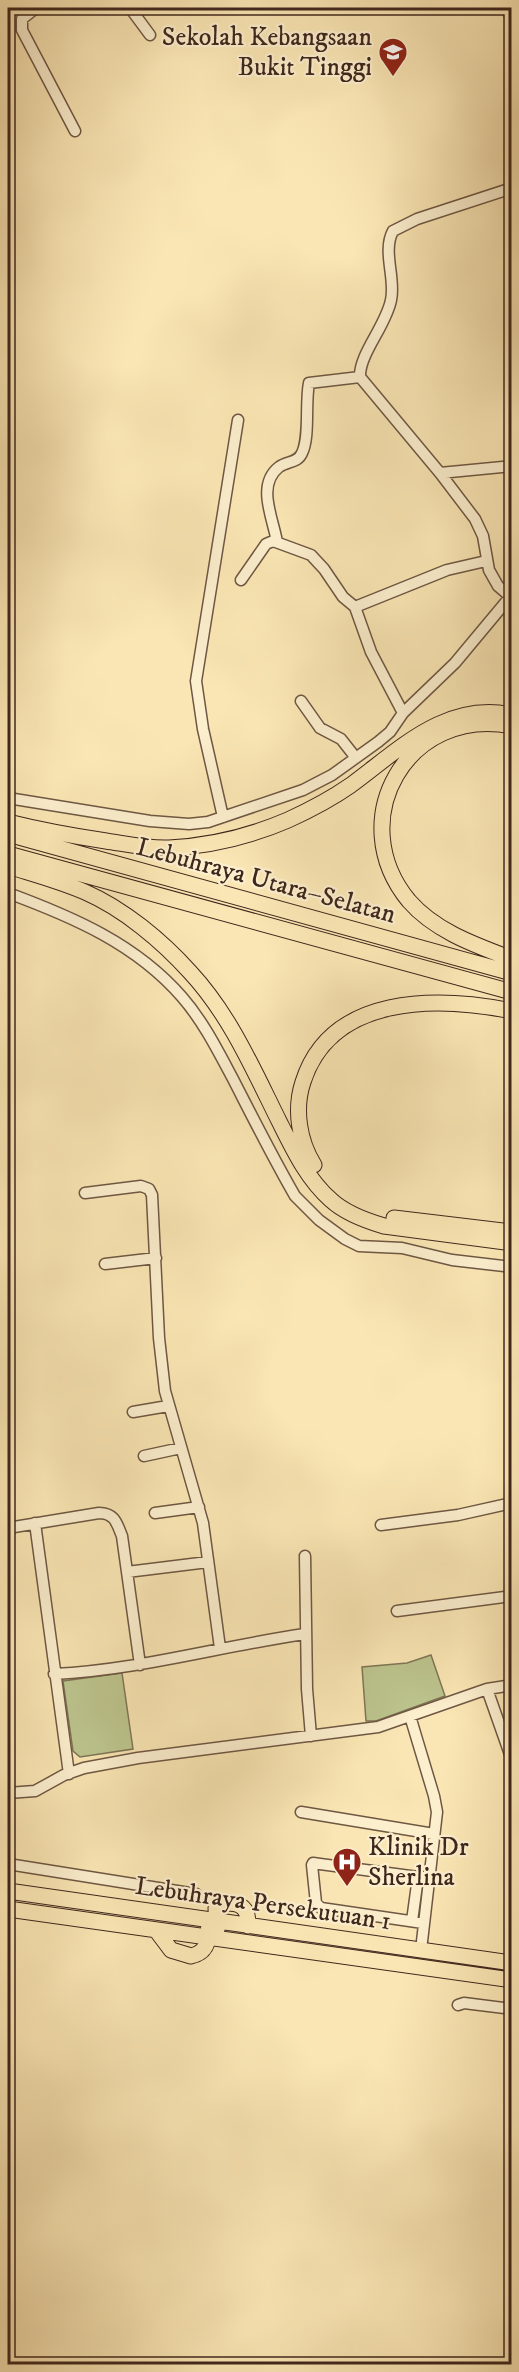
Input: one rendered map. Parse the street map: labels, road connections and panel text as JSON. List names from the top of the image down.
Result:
{
  "streets": {
    "highway": ["Lebuhraya Utara–Selatan", "Lebuhraya Persekutuan 1"]
  },
  "places": {
    "school or university": ["Sekolah Kebangsaan Bukit Tinggi"],
    "hospital": ["Klinik Dr Sherlina"]
  }
}
